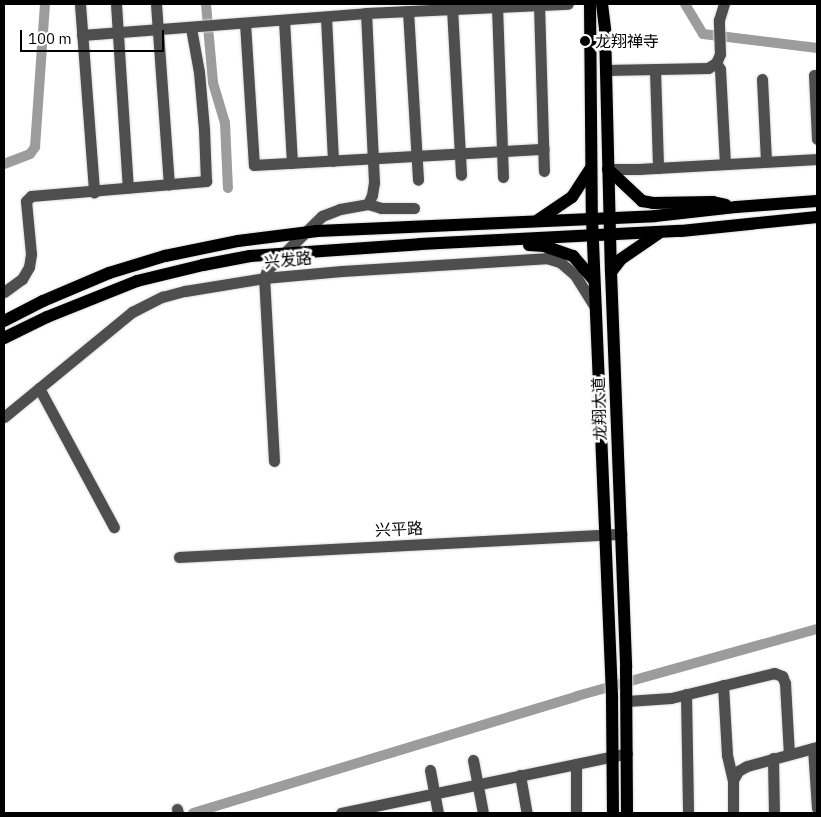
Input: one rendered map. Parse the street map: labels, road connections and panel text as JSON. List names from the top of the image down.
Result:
{
  "streets": {
    "main road": ["龙翔大道"],
    "street": ["兴发路", "兴平路"]
  },
  "crossings": [
    ["兴发路", "龙翔大道"],
    ["龙翔大道", "兴平路"]
  ],
  "places": ["龙翔禅寺"],
  "scale_bar": "100 m"
}
